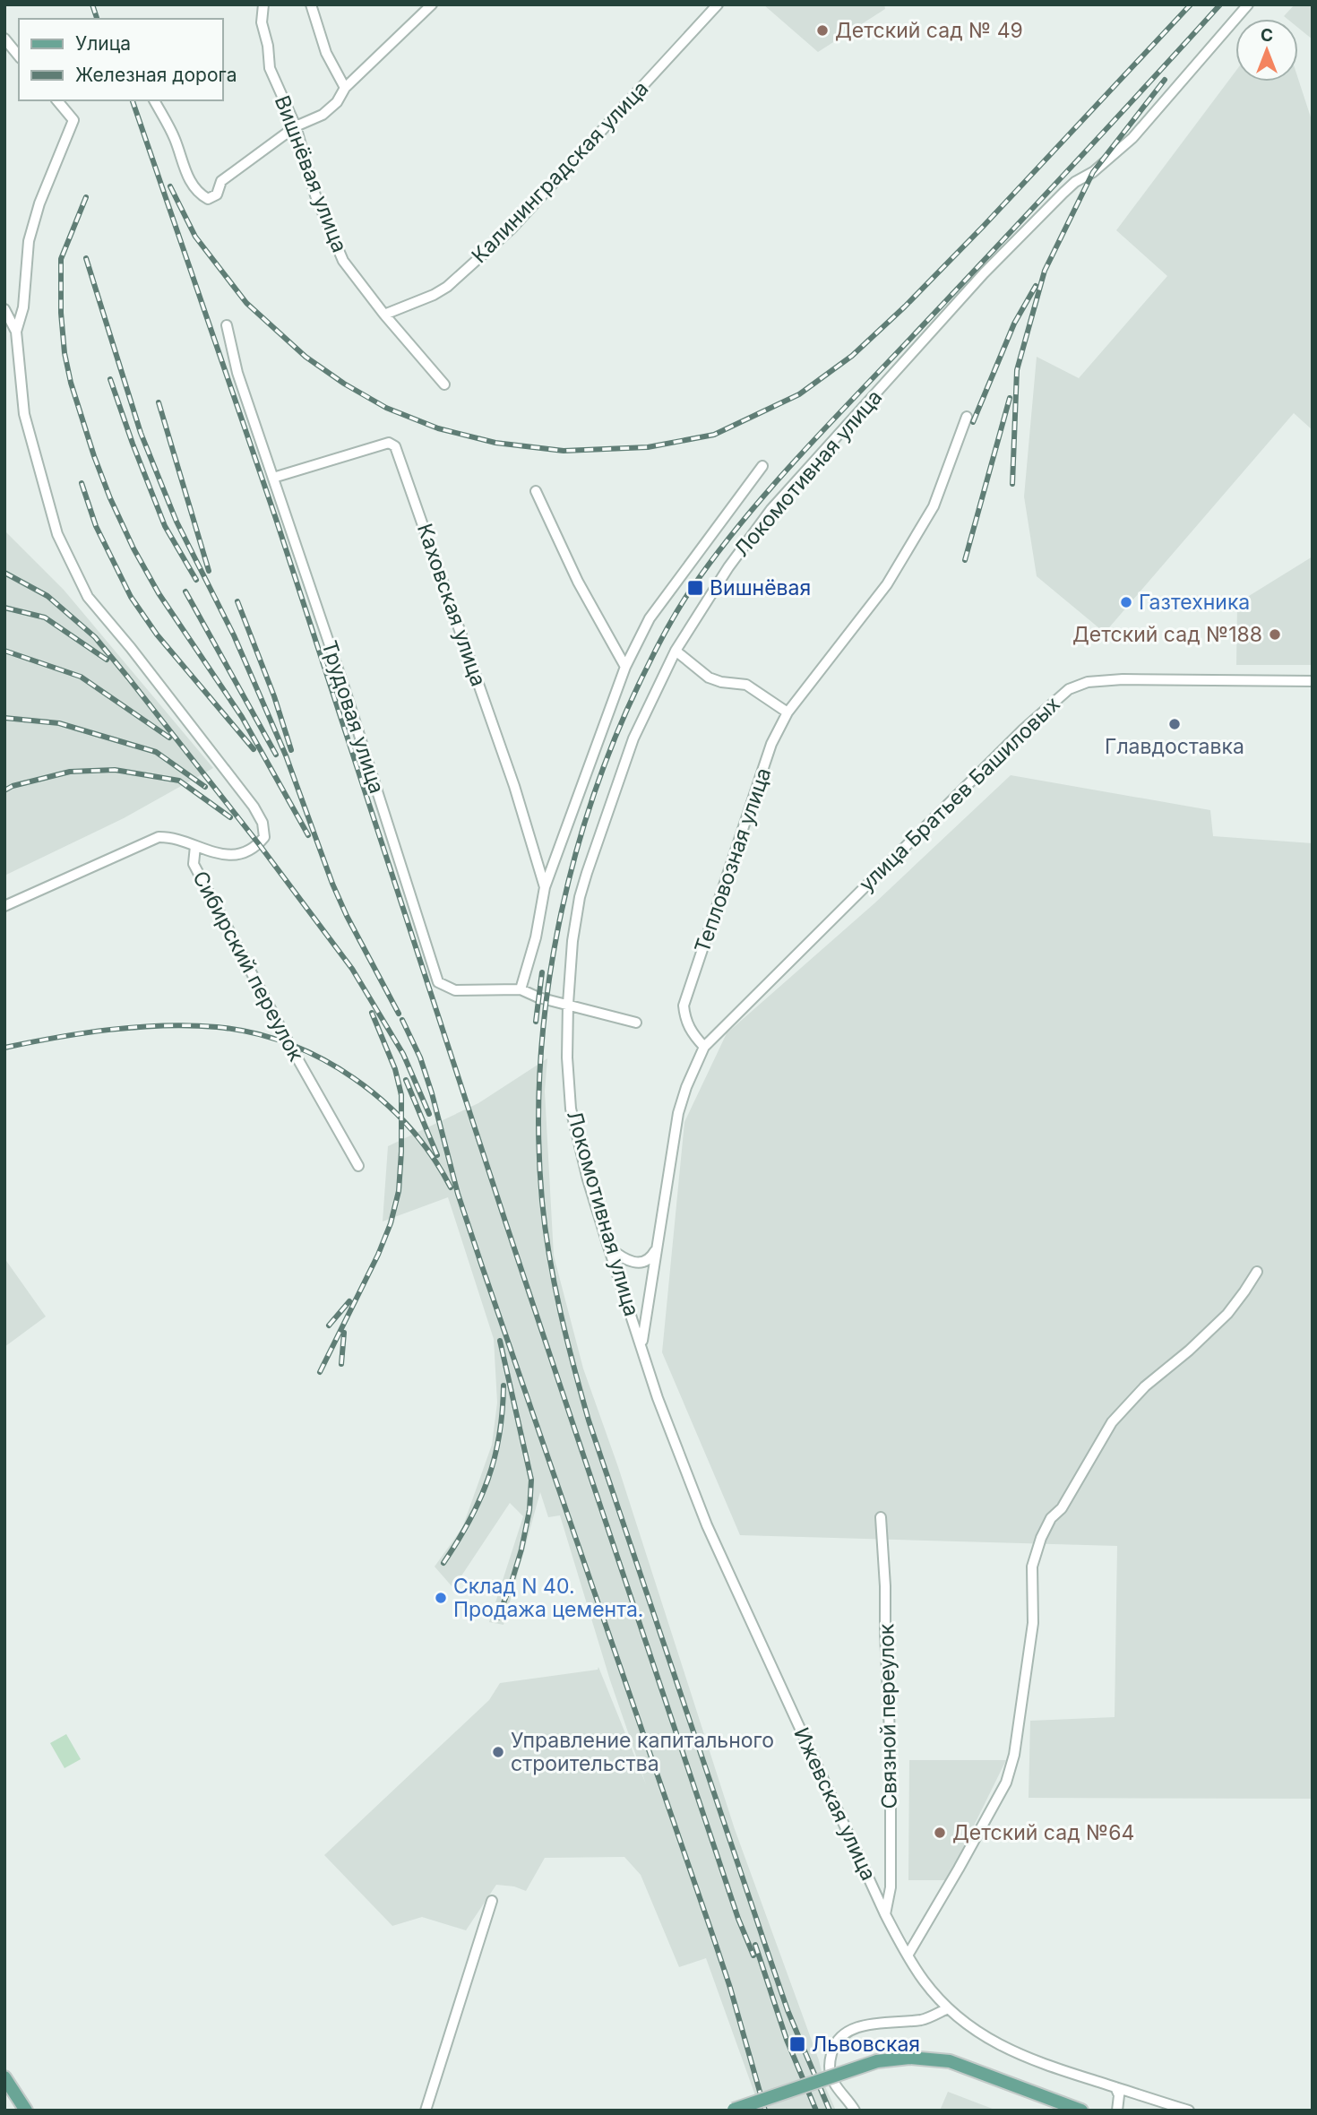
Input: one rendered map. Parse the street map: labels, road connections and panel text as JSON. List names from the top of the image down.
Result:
{
  "streets": {
    "street": [
      "Калининградская улица",
      "Вишнёвая улица",
      "Локомотивная улица",
      "Каховская улица",
      "Трудовая улица",
      "улица Братьев Башиловых",
      "Тепловозная улица",
      "Сибирский переулок",
      "Связной переулок",
      "Ижевская улица"
    ]
  },
  "crossings": [
    ["Калининградская улица", "Вишнёвая улица"],
    ["Локомотивная улица", "Трудовая улица"],
    ["Локомотивная улица", "Ижевская улица"],
    ["Каховская улица", "Трудовая улица"],
    ["улица Братьев Башиловых", "Тепловозная улица"],
    ["Связной переулок", "Ижевская улица"]
  ],
  "places": {
    "other": [
      "Детский сад № 49",
      "Газтехника",
      "Детский сад №188",
      "Главдоставка",
      "Склад N 40. Продажа цемента.",
      "Управление капитального строительства",
      "Детский сад №64"
    ],
    "transit": ["Вишнёвая", "Львовская"]
  },
  "legend": ["Улица", "Железная дорога"],
  "north": "top"
}
